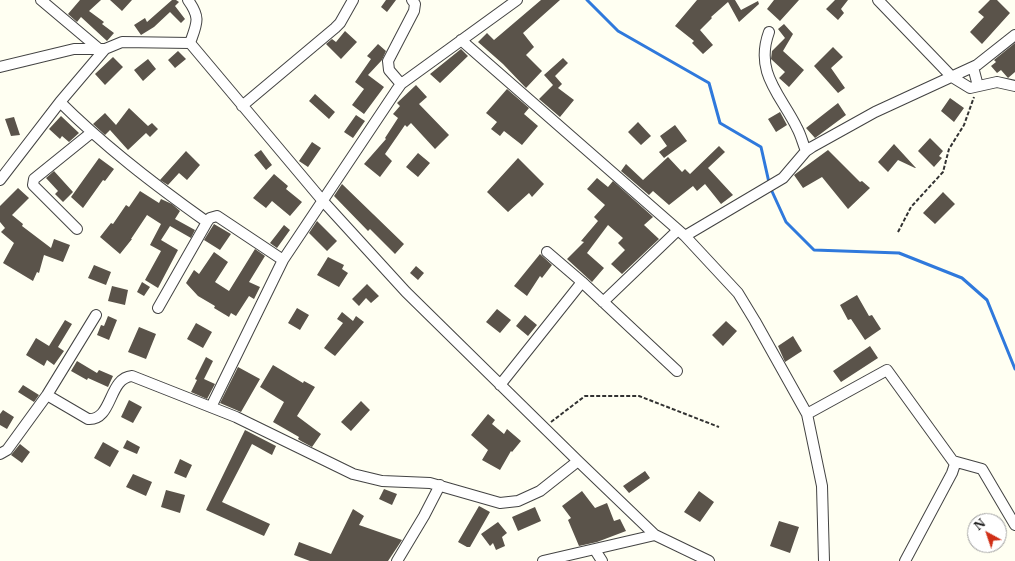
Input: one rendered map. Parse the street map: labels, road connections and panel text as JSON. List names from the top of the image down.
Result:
{
  "north": "top left"
}
